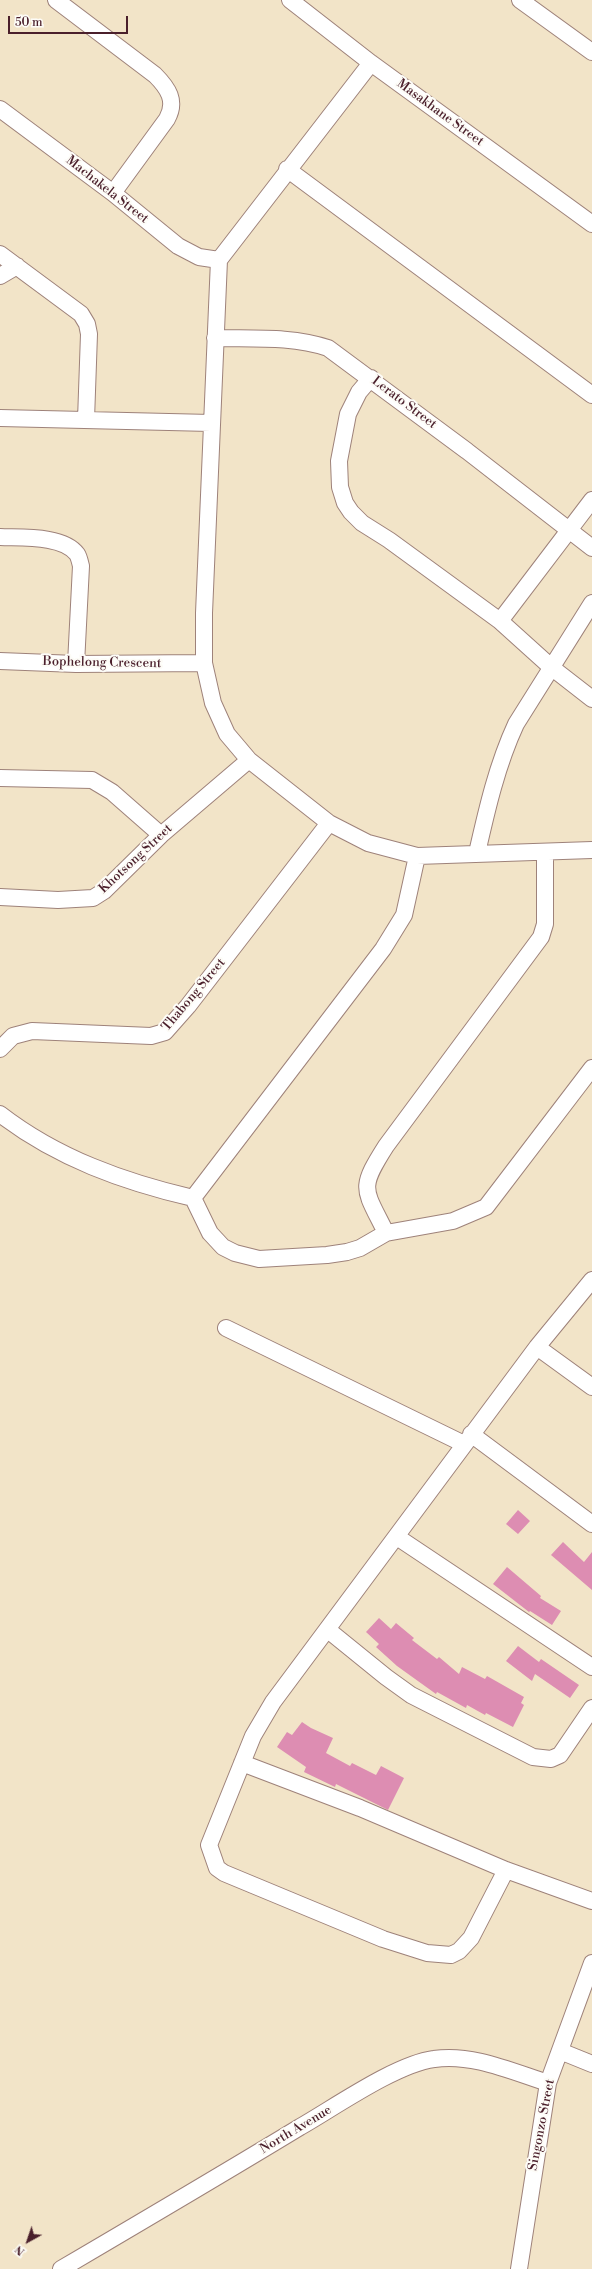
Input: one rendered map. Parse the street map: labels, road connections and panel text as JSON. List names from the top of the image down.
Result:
{
  "streets": {
    "street": [
      "Masakhane Street",
      "Machakela Street",
      "Lerato Street",
      "Bophelong Crescent",
      "Khotsong Street",
      "Thabong Street",
      "Singonzo Street",
      "North Avenue"
    ]
  },
  "crossings": [
    ["Singonzo Street", "North Avenue"]
  ],
  "scale_bar": "50 m",
  "north": "bottom left"
}
